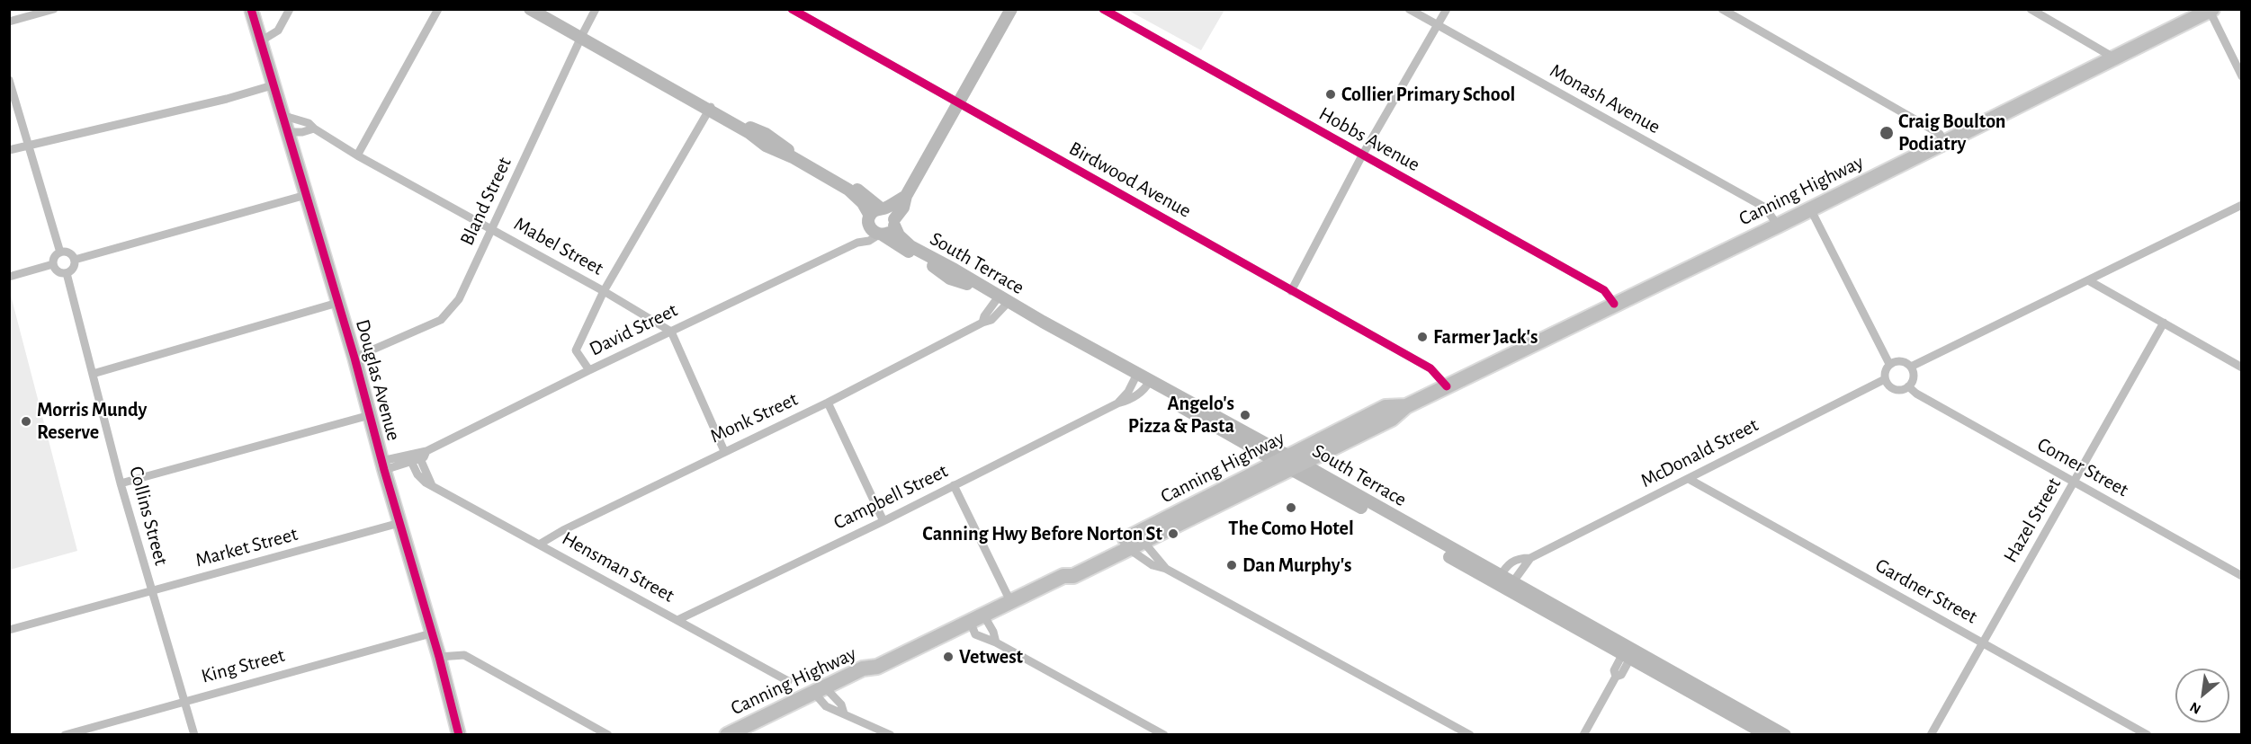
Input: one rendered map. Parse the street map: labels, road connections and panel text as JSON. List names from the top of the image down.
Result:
{
  "streets": {
    "highway": ["Canning Highway"],
    "main road": ["South Terrace", "Douglas Avenue"],
    "street": [
      "Monash Avenue",
      "Hobbs Avenue",
      "Birdwood Avenue",
      "Bland Street",
      "Mabel Street",
      "David Street",
      "Monk Street",
      "McDonald Street",
      "Comer Street",
      "Campbell Street",
      "Collins Street",
      "Hazel Street",
      "Market Street",
      "Hensman Street",
      "Gardner Street",
      "King Street"
    ]
  },
  "crossings": [
    ["Monash Avenue", "Canning Highway"],
    ["Hobbs Avenue", "Canning Highway"],
    ["Birdwood Avenue", "Canning Highway"],
    ["Canning Highway", "South Terrace"],
    ["Bland Street", "Mabel Street"],
    ["Bland Street", "Douglas Avenue"],
    ["Mabel Street", "David Street"],
    ["Mabel Street", "Douglas Avenue"],
    ["South Terrace", "David Street"],
    ["South Terrace", "Monk Street"],
    ["South Terrace", "McDonald Street"],
    ["South Terrace", "Campbell Street"],
    ["David Street", "Douglas Avenue"],
    ["David Street", "Hensman Street"],
    ["Douglas Avenue", "Market Street"],
    ["Douglas Avenue", "King Street"],
    ["Monk Street", "Hensman Street"],
    ["McDonald Street", "Comer Street"],
    ["McDonald Street", "Gardner Street"],
    ["Comer Street", "Hazel Street"],
    ["Campbell Street", "Hensman Street"],
    ["Collins Street", "Market Street"],
    ["Collins Street", "King Street"],
    ["Hazel Street", "Gardner Street"]
  ],
  "places": [
    "Collier Primary School",
    "Craig Boulton Podiatry",
    "Farmer Jack's",
    "Angelo's Pizza & Pasta",
    "Morris Mundy Reserve",
    "The Como Hotel",
    "Canning Hwy Before Norton St",
    "Dan Murphy's",
    "Vetwest"
  ],
  "north": "bottom left"
}
